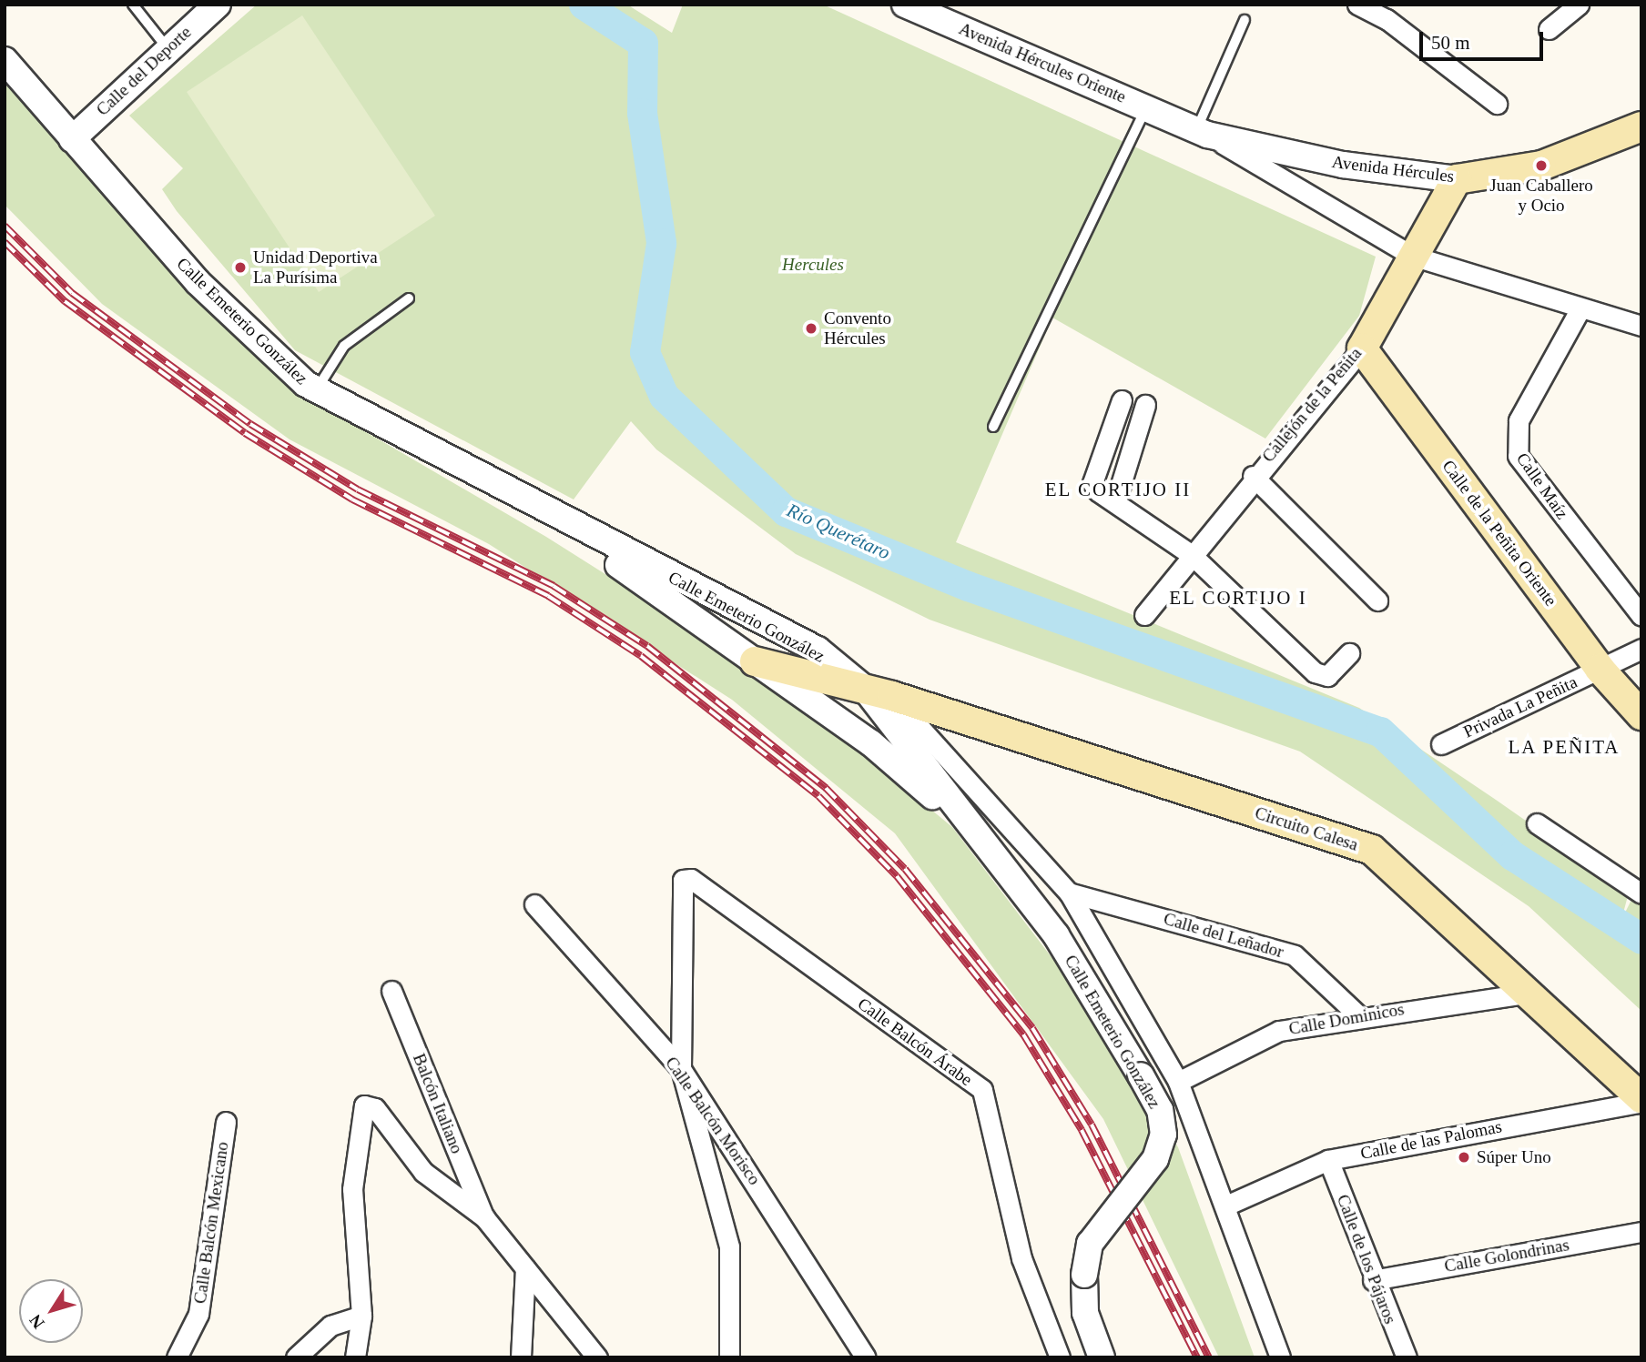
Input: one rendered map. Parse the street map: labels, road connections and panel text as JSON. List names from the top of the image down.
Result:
{
  "streets": {
    "main road": [
      "Avenida Hércules",
      "Callejón de la Peñita",
      "Calle de la Peñita Oriente",
      "Circuito Calesa"
    ],
    "street": [
      "Avenida Hércules Oriente",
      "Calle del Deporte",
      "Calle Emeterio González",
      "Calle Maíz",
      "Privada La Peñita",
      "Calle del Leñador",
      "Calle Dominicos",
      "Calle Balcón Árabe",
      "Balcón Italiano",
      "Calle Balcón Morisco",
      "Calle de las Palomas",
      "Calle Balcón Mexicano",
      "Calle Golondrinas",
      "Calle de los Pájaros"
    ]
  },
  "crossings": [
    ["Avenida Hércules Oriente", "Avenida Hércules"],
    ["Calle del Deporte", "Calle Emeterio González"],
    ["Avenida Hércules", "Callejón de la Peñita"],
    ["Calle Emeterio González", "Circuito Calesa"],
    ["Callejón de la Peñita", "Calle de la Peñita Oriente"],
    ["Calle de la Peñita Oriente", "Privada La Peñita"],
    ["Circuito Calesa", "Calle Dominicos"],
    ["Circuito Calesa", "Calle de las Palomas"],
    ["Calle del Leñador", "Calle Dominicos"],
    ["Calle Balcón Árabe", "Calle Balcón Morisco"],
    ["Calle de las Palomas", "Calle de los Pájaros"],
    ["Calle Golondrinas", "Calle de los Pájaros"]
  ],
  "districts": ["EL CORTIJO II", "EL CORTIJO I", "LA PEÑITA"],
  "water": ["Río Querétaro"],
  "parks": ["Hercules"],
  "places": [
    "Juan Caballero y Ocio",
    "Unidad Deportiva La Purísima",
    "Convento Hércules",
    "Súper Uno"
  ],
  "scale_bar": "50 m",
  "north": "bottom left"
}
